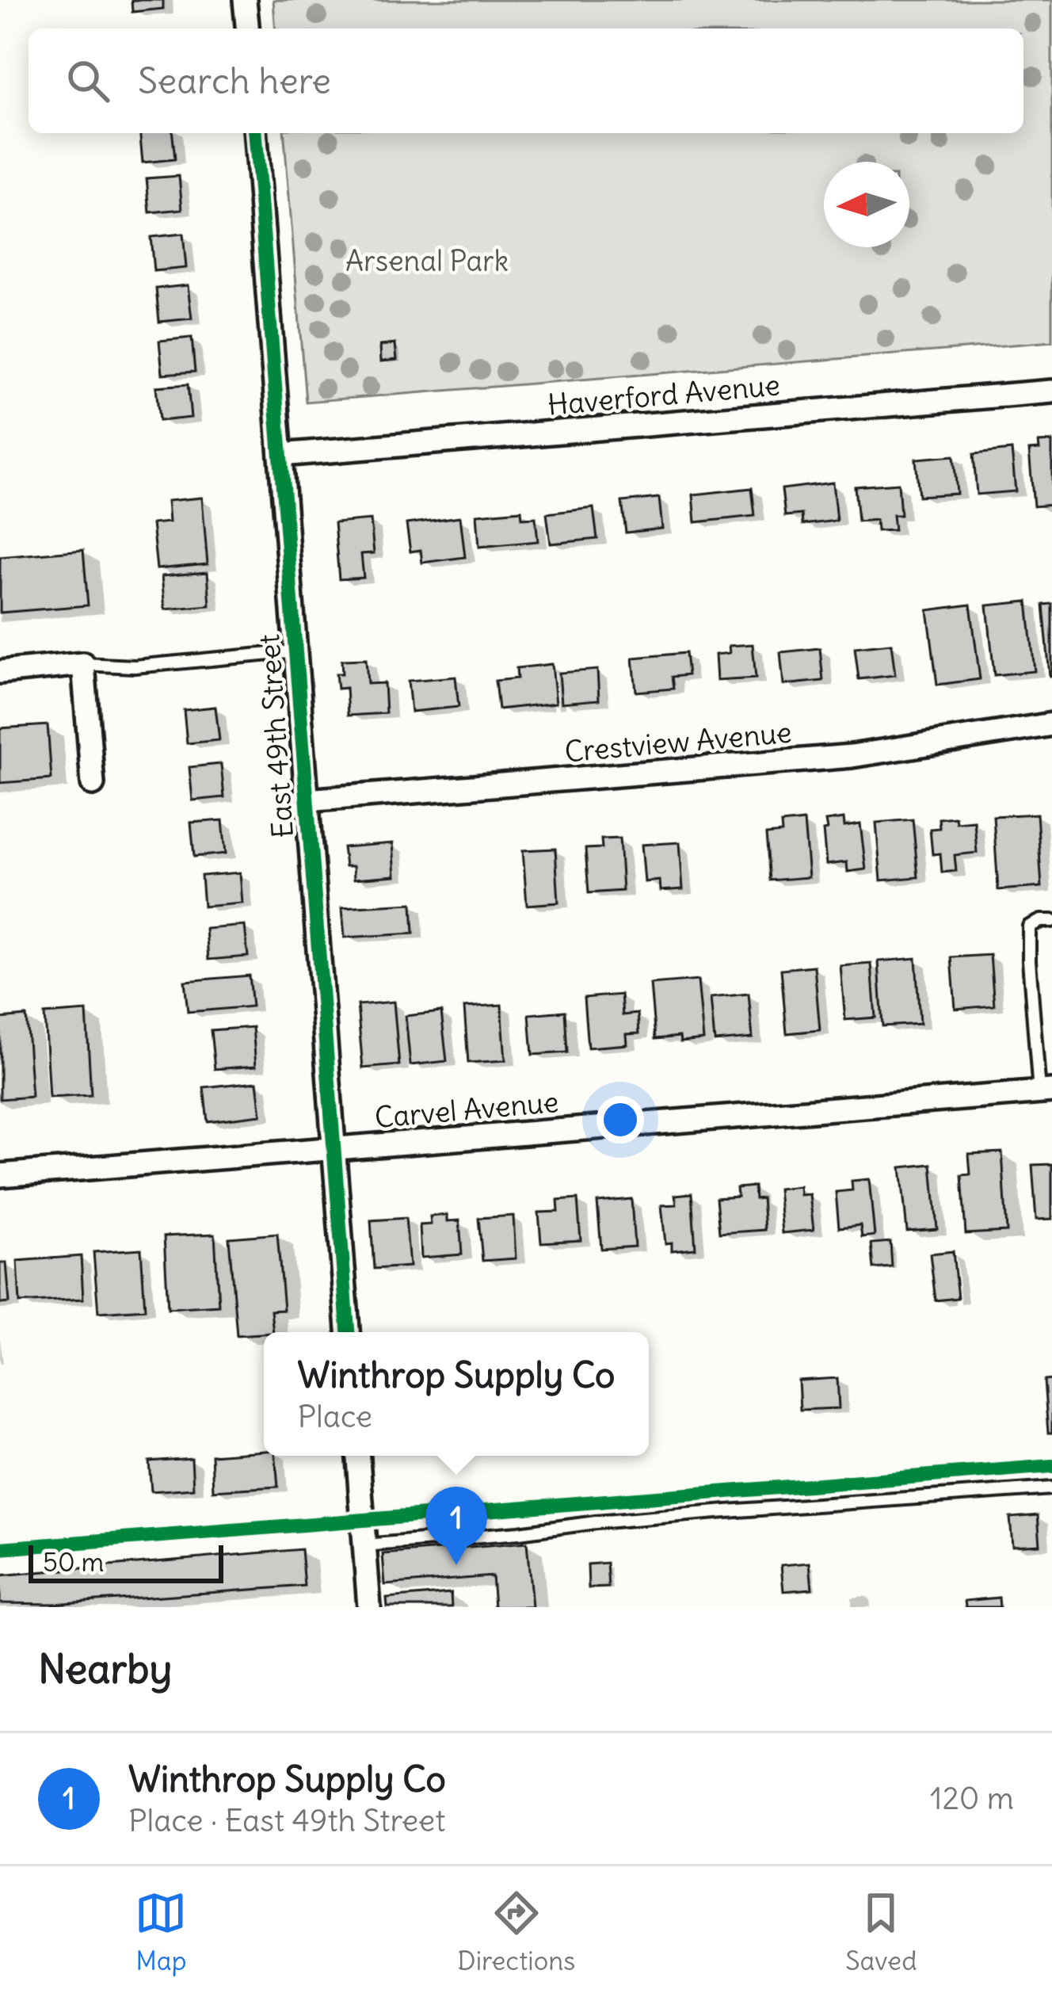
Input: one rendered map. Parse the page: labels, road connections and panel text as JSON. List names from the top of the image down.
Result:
{
  "streets": {
    "street": [
      "Haverford Avenue",
      "East 49th Street",
      "Crestview Avenue",
      "Carvel Avenue"
    ]
  },
  "crossings": [
    ["Haverford Avenue", "East 49th Street"],
    ["East 49th Street", "Crestview Avenue"],
    ["East 49th Street", "Carvel Avenue"]
  ],
  "parks": ["Arsenal Park"],
  "scale_bar": "50 m",
  "north": "left",
  "page": {
    "search": "Search here",
    "popup": ["Winthrop Supply Co", "Place"],
    "pins": "1",
    "scale": "50 m",
    "heading": "Nearby",
    "list": [
      {
        "mark": "1",
        "name": "Winthrop Supply Co",
        "note": "Place · East 49th Street",
        "value": "120 m"
      }
    ],
    "nav": ["Map", "Directions", "Saved"]
  }
}
